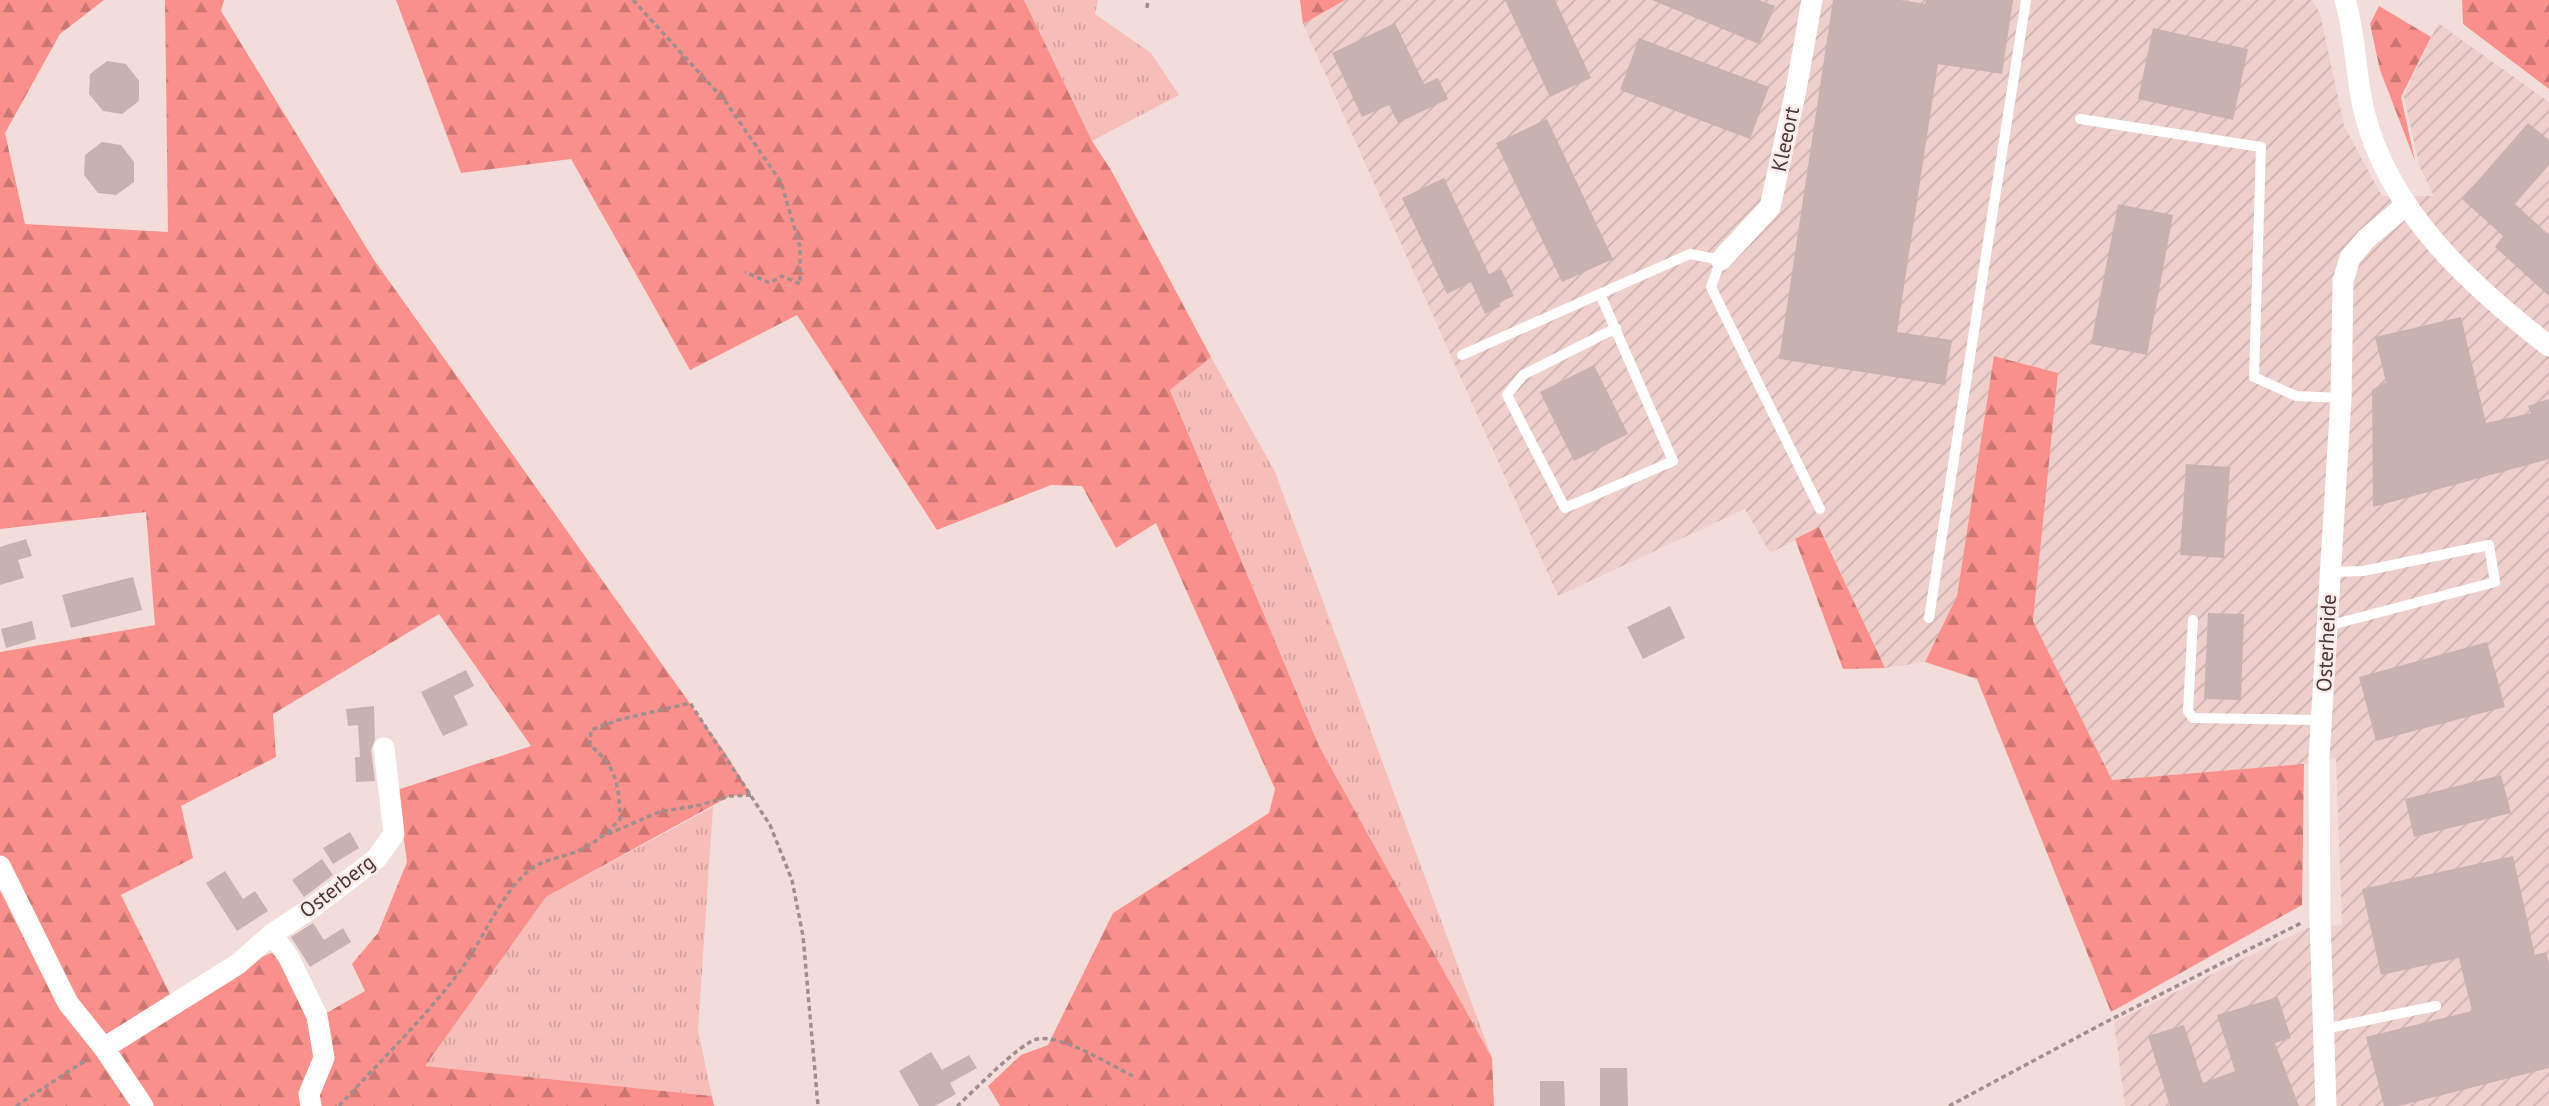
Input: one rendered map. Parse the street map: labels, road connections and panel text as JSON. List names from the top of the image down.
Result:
{
  "streets": {
    "street": ["Kleeort", "Osterheide", "Osterberg"]
  }
}
